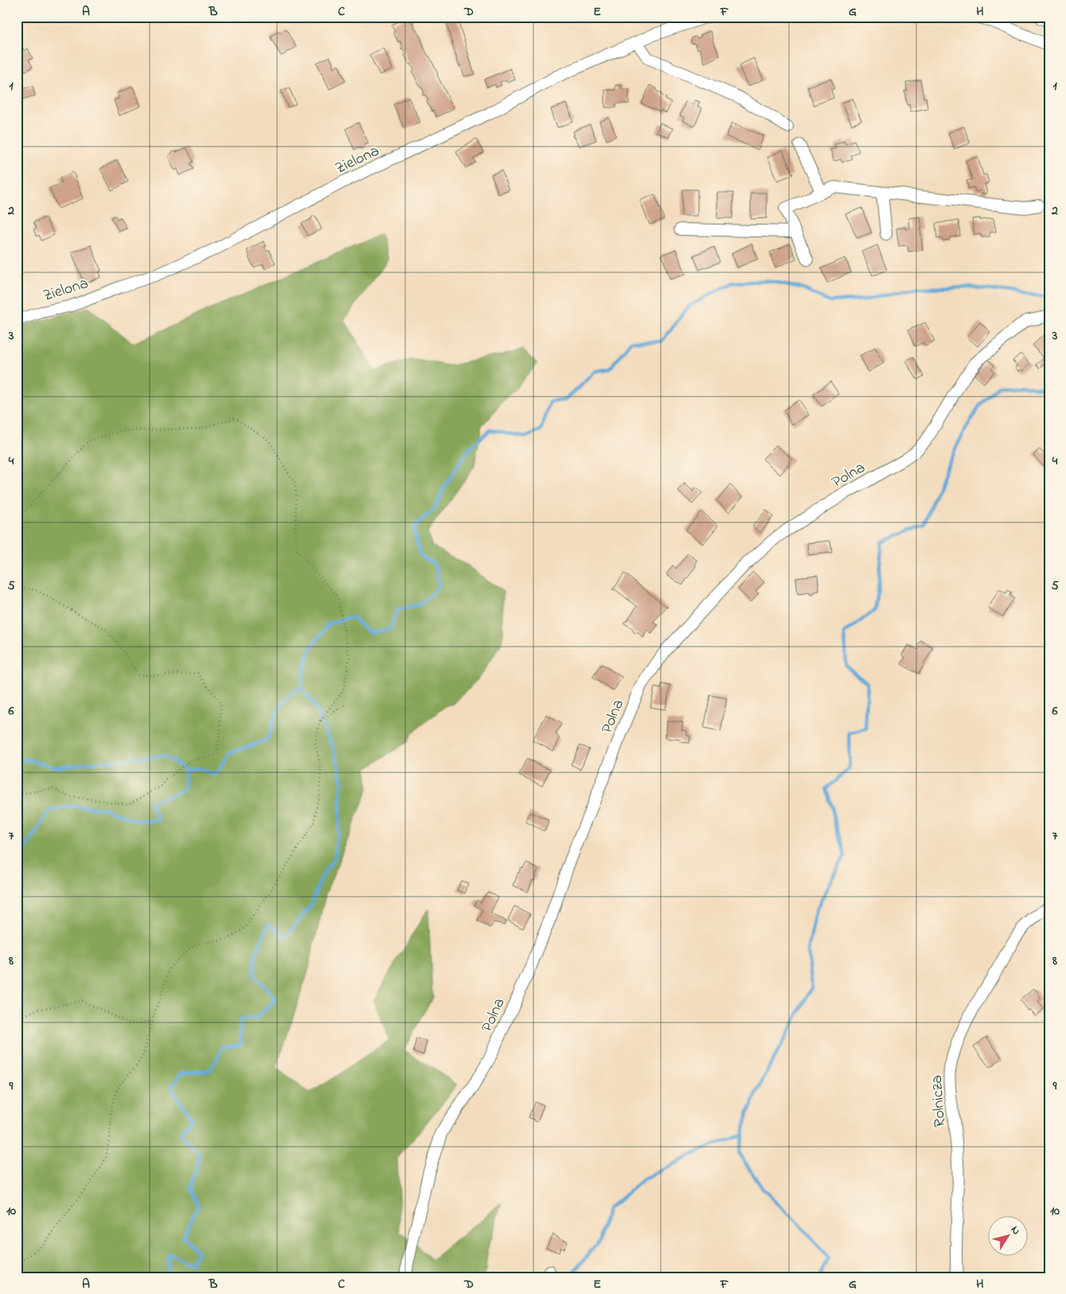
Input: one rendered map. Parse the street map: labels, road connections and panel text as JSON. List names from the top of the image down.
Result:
{
  "streets": {
    "street": ["Zielona", "Polna", "Rolnicza"]
  },
  "north": "top right",
  "grid": {
    "columns": [
      "A",
      "B",
      "C",
      "D",
      "E",
      "F",
      "G",
      "H"
    ],
    "rows": [
      "1",
      "2",
      "3",
      "4",
      "5",
      "6",
      "7",
      "8",
      "9",
      "10"
    ]
  }
}
